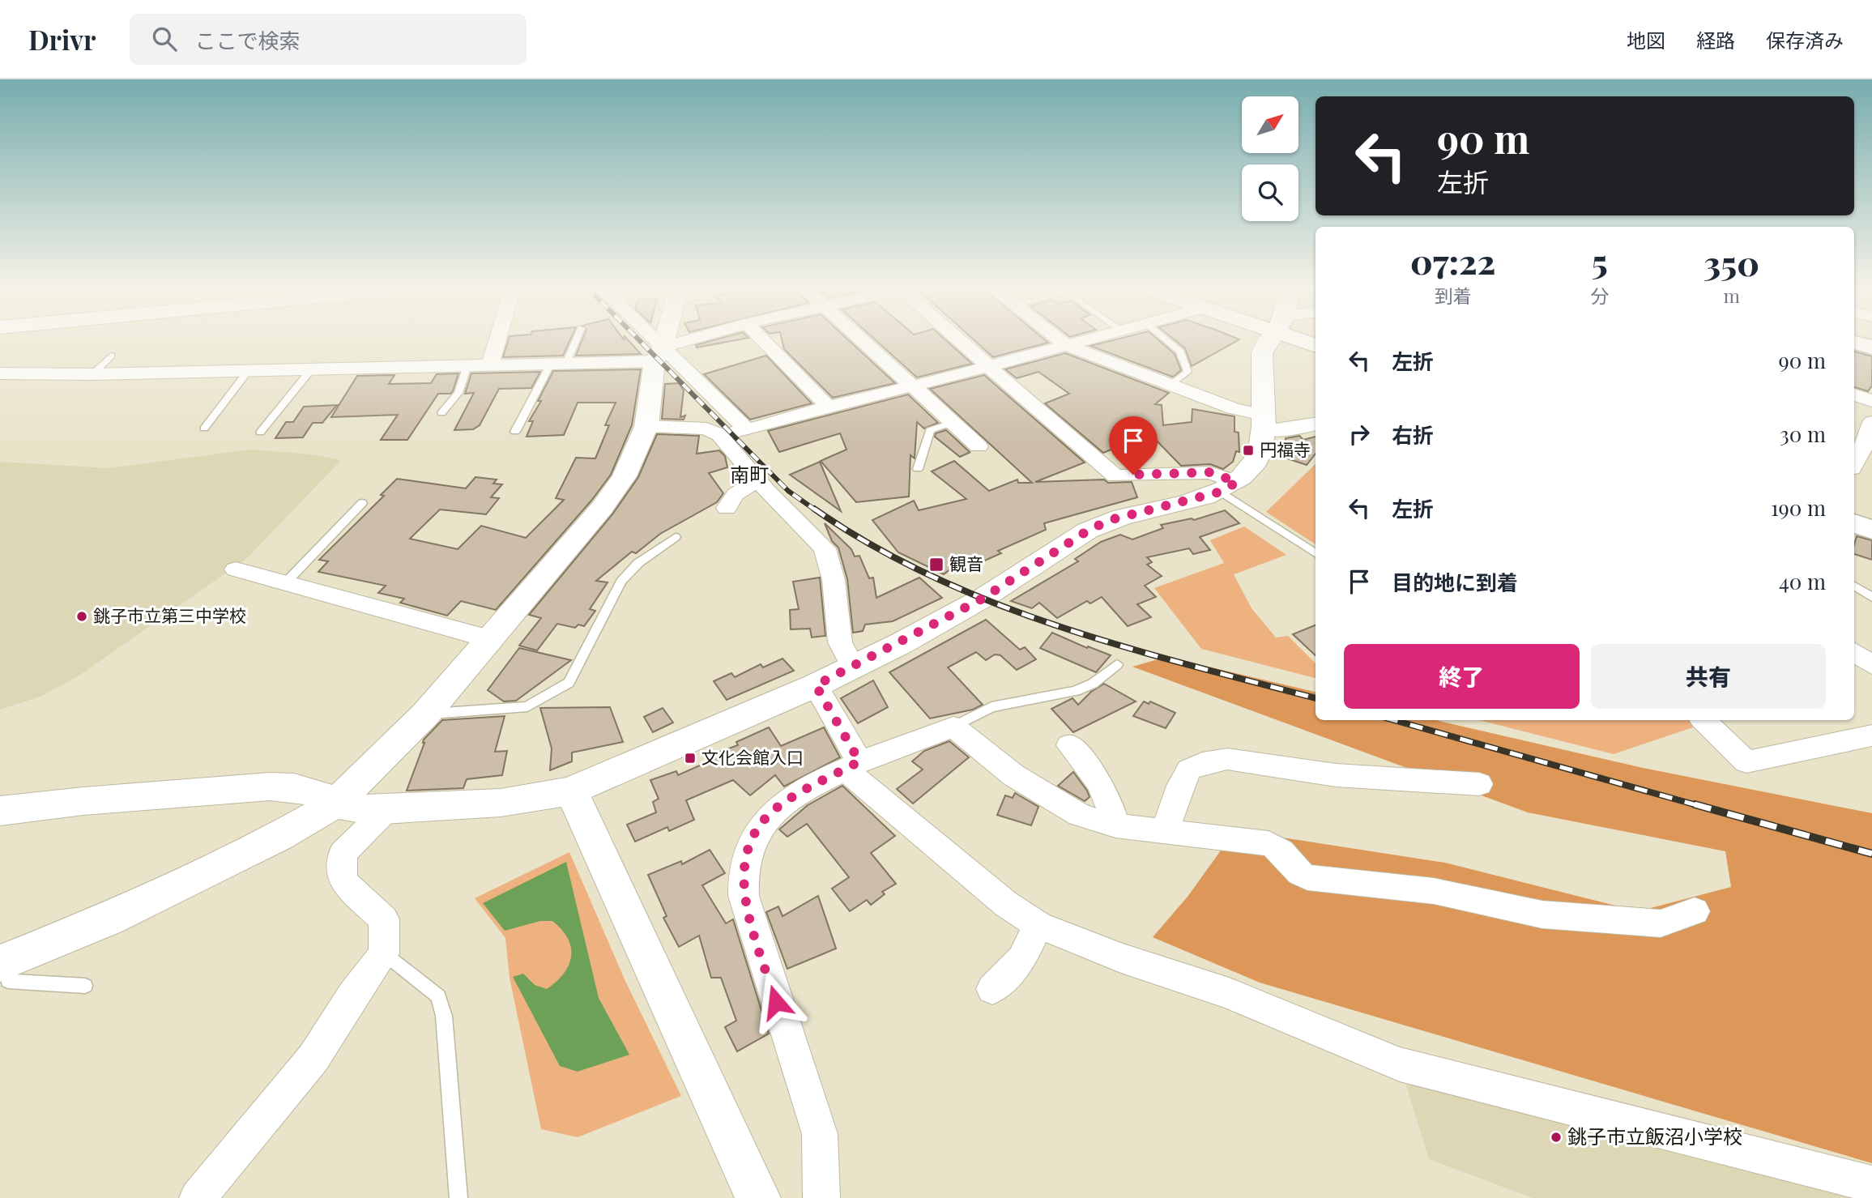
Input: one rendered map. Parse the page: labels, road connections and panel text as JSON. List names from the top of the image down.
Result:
{
  "districts": ["南町"],
  "places": {
    "transit": ["円福寺", "観音", "文化会館入口"],
    "other": ["銚子市立第三中学校", "銚子市立飯沼小学校"]
  },
  "north": "top right",
  "page": {
    "header": "Drivr",
    "search": "ここで検索",
    "nav": ["地図", "経路", "保存済み"],
    "turn": ["90 m", "左折"],
    "eta": [
      "07:22",
      "到着",
      "5",
      "分",
      "350",
      "m"
    ],
    "list": [
      {
        "name": "左折",
        "value": "90 m"
      },
      {
        "name": "右折",
        "value": "30 m"
      },
      {
        "name": "左折",
        "value": "190 m"
      },
      {
        "name": "目的地に到着",
        "value": "40 m"
      }
    ],
    "buttons": ["終了", "共有"]
  }
}
